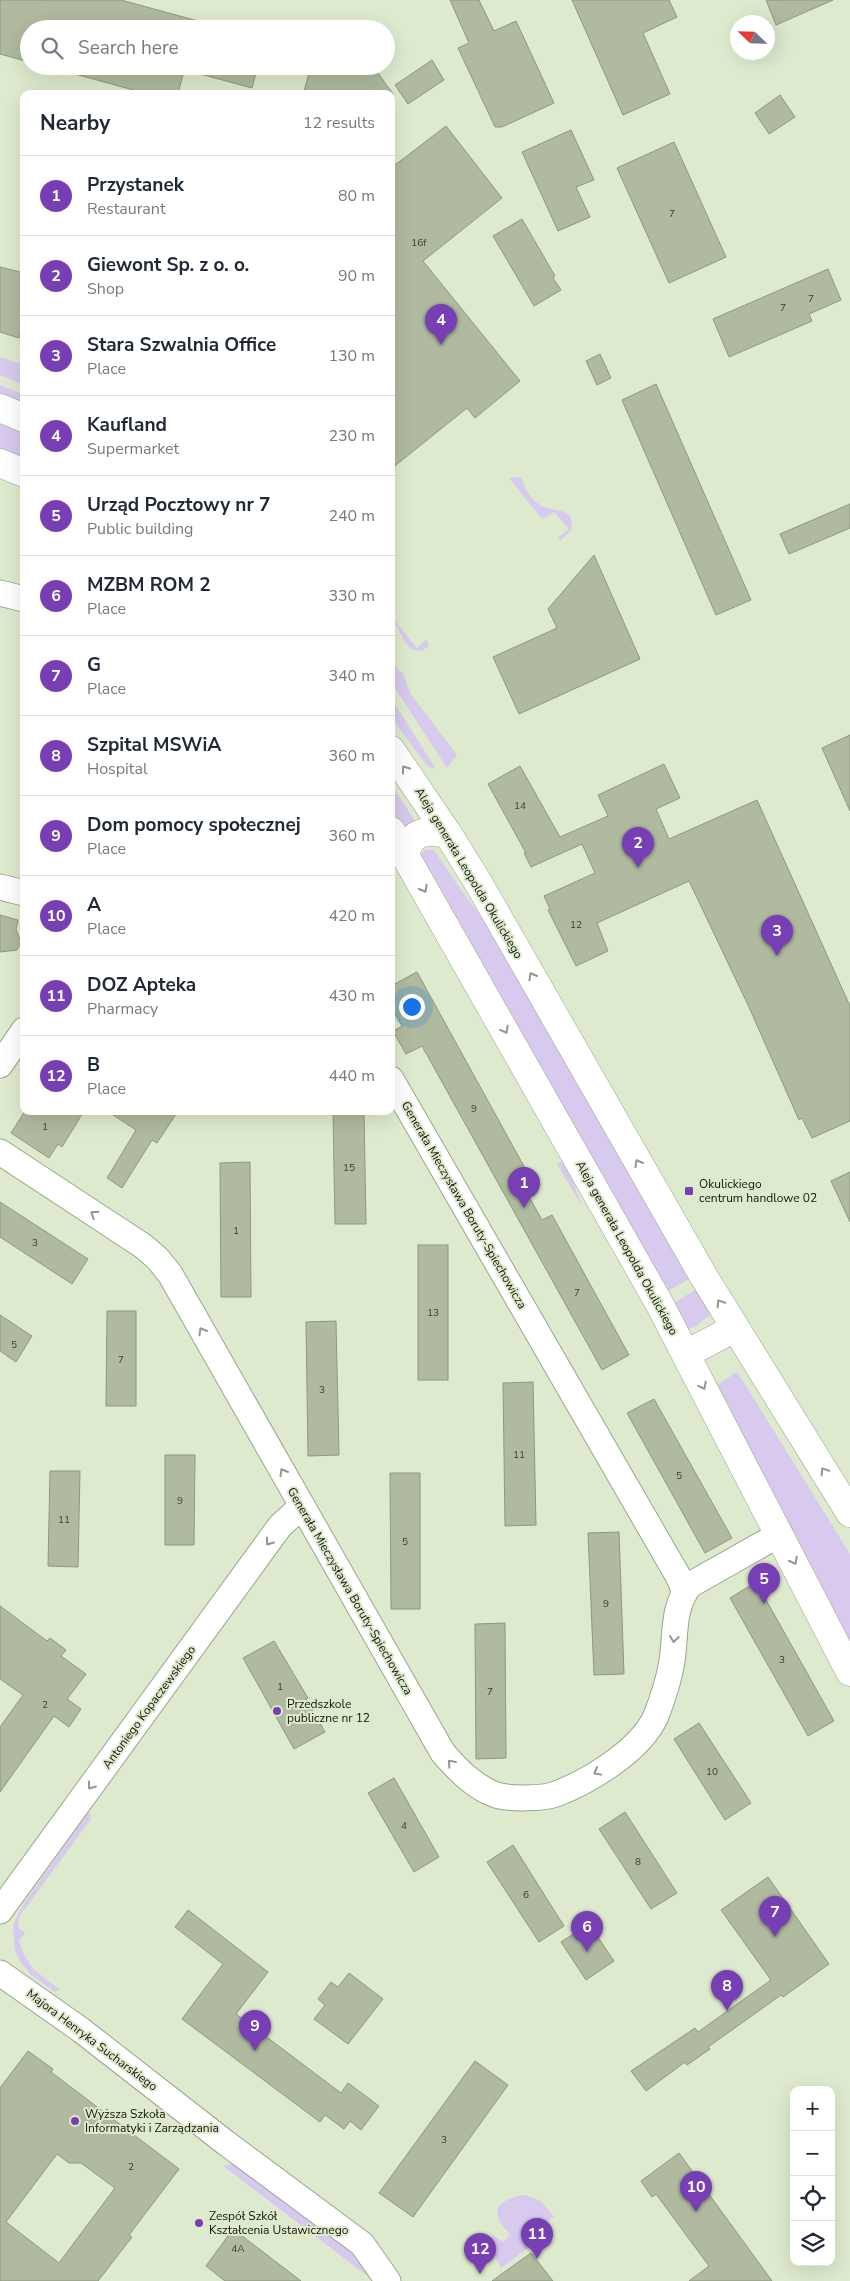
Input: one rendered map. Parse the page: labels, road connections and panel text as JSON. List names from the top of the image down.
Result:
{
  "streets": {
    "main road": ["Aleja generała Leopolda Okulickiego"],
    "street": ["Generała Mieczysława Boruty-Spiechowicza", "Antoniego Kopaczewskiego", "Majora Henryka Sucharskiego"]
  },
  "crossings": [
    ["Generała Mieczysława Boruty-Spiechowicza", "Antoniego Kopaczewskiego"]
  ],
  "one_way": ["Antoniego Kopaczewskiego"],
  "places": {
    "transit": ["Okulickiego centrum handlowe 02"],
    "other": ["Przedszkole publiczne nr 12", "Wyższa Szkoła Informatyki i Zarządzania", "Zespół Szkół Kształcenia Ustawicznego"]
  },
  "house_numbers": [
    "7",
    "16f",
    "7",
    "7",
    "14",
    "12",
    "9",
    "1",
    "15",
    "1",
    "3",
    "7",
    "13",
    "5",
    "7",
    "3",
    "11",
    "5",
    "9",
    "11",
    "5",
    "9",
    "3",
    "1",
    "7",
    "2",
    "10",
    "4",
    "8",
    "6",
    "3",
    "2",
    "4A"
  ],
  "north": "top left",
  "page": {
    "search": "Search here",
    "heading": ["Nearby", "12 results"],
    "list": [
      {
        "mark": "1",
        "name": "Przystanek",
        "note": "Restaurant",
        "value": "80 m"
      },
      {
        "mark": "2",
        "name": "Giewont Sp. z o. o.",
        "note": "Shop",
        "value": "90 m"
      },
      {
        "mark": "3",
        "name": "Stara Szwalnia Office",
        "note": "Place",
        "value": "130 m"
      },
      {
        "mark": "4",
        "name": "Kaufland",
        "note": "Supermarket",
        "value": "230 m"
      },
      {
        "mark": "5",
        "name": "Urząd Pocztowy nr 7",
        "note": "Public building",
        "value": "240 m"
      },
      {
        "mark": "6",
        "name": "MZBM ROM 2",
        "note": "Place",
        "value": "330 m"
      },
      {
        "mark": "7",
        "name": "G",
        "note": "Place",
        "value": "340 m"
      },
      {
        "mark": "8",
        "name": "Szpital MSWiA",
        "note": "Hospital",
        "value": "360 m"
      },
      {
        "mark": "9",
        "name": "Dom pomocy społecznej",
        "note": "Place",
        "value": "360 m"
      },
      {
        "mark": "10",
        "name": "A",
        "note": "Place",
        "value": "420 m"
      },
      {
        "mark": "11",
        "name": "DOZ Apteka",
        "note": "Pharmacy",
        "value": "430 m"
      },
      {
        "mark": "12",
        "name": "B",
        "note": "Place",
        "value": "440 m"
      }
    ],
    "pins": [
      "4",
      "2",
      "3",
      "1",
      "5",
      "7",
      "6",
      "8",
      "9",
      "10",
      "11",
      "12"
    ],
    "map_buttons": ["+", "−"]
  }
}
